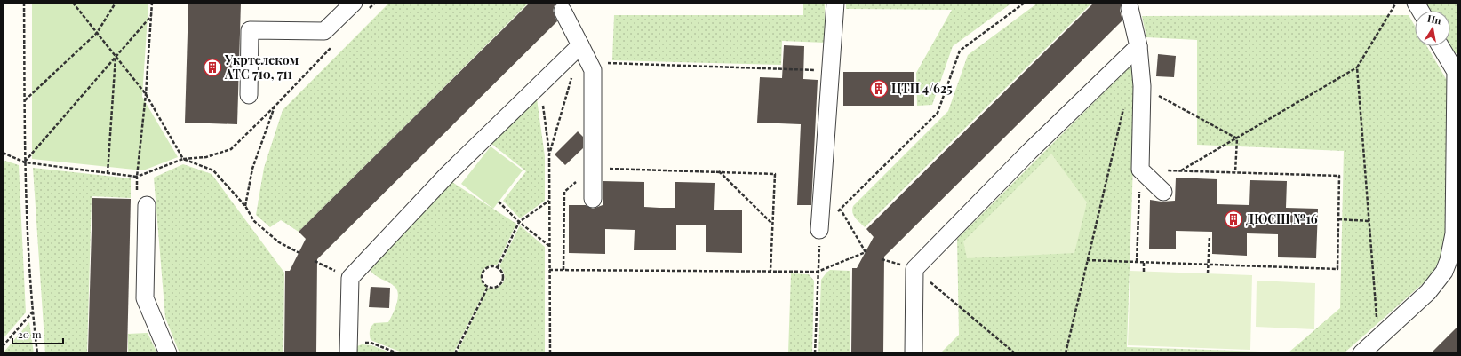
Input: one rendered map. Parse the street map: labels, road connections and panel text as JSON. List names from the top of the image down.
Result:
{
  "places": {
    "building": ["Укртелеком АТС 710, 711", "ЦТП 4/625", "ДЮСШ №16"]
  },
  "scale_bar": "20 m",
  "north": "top"
}
